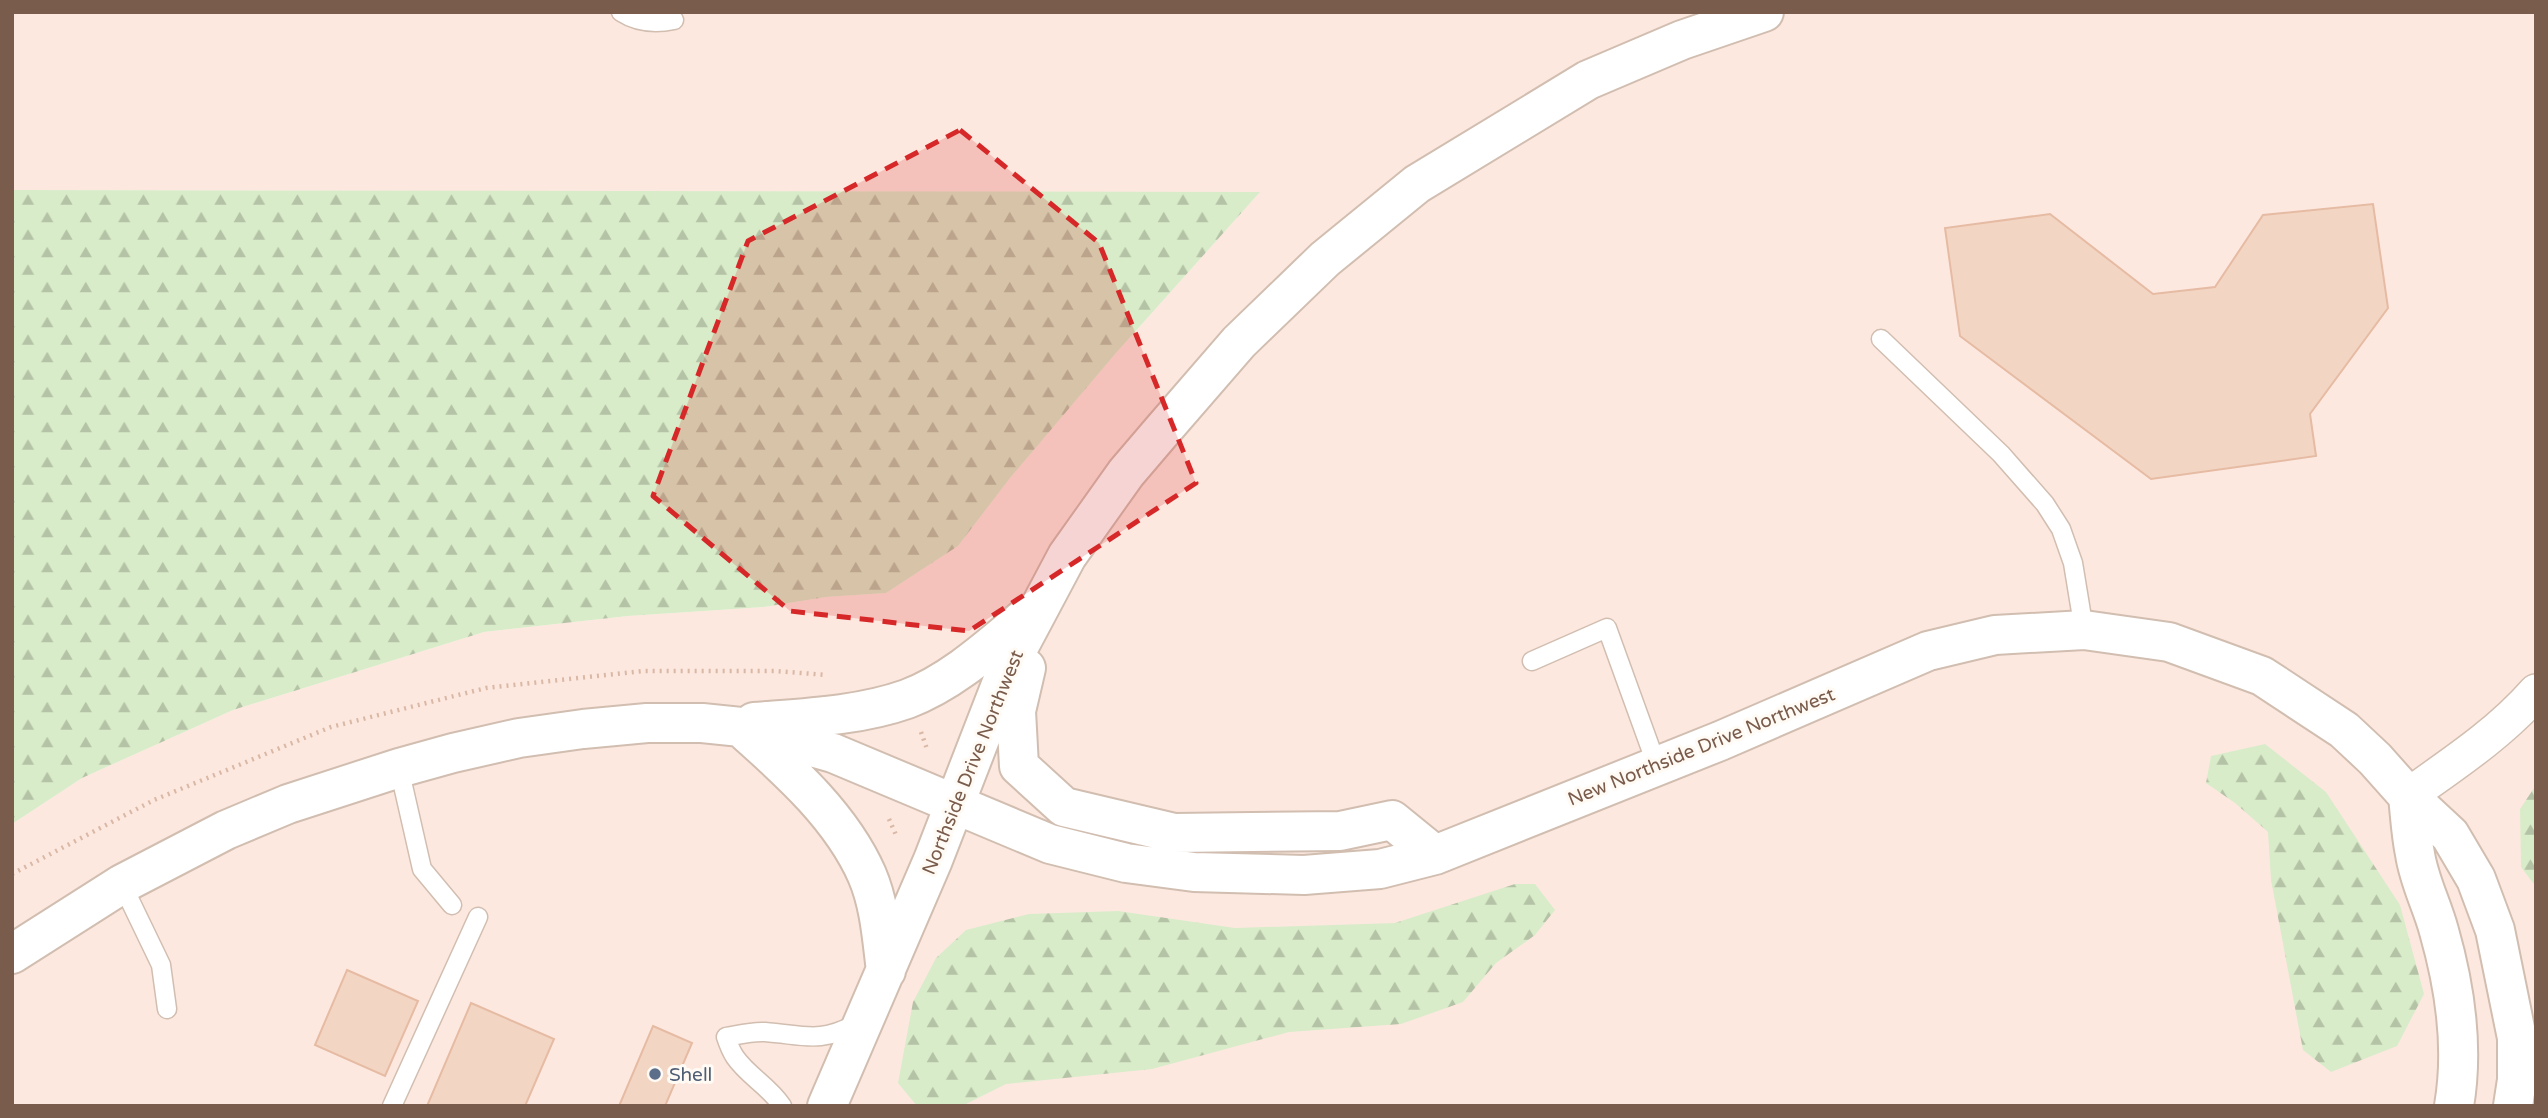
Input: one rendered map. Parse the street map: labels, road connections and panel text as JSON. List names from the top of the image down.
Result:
{
  "streets": {
    "street": ["New Northside Drive Northwest", "Northside Drive Northwest"]
  },
  "crossings": [
    ["New Northside Drive Northwest", "Northside Drive Northwest"]
  ],
  "places": ["Shell"]
}
